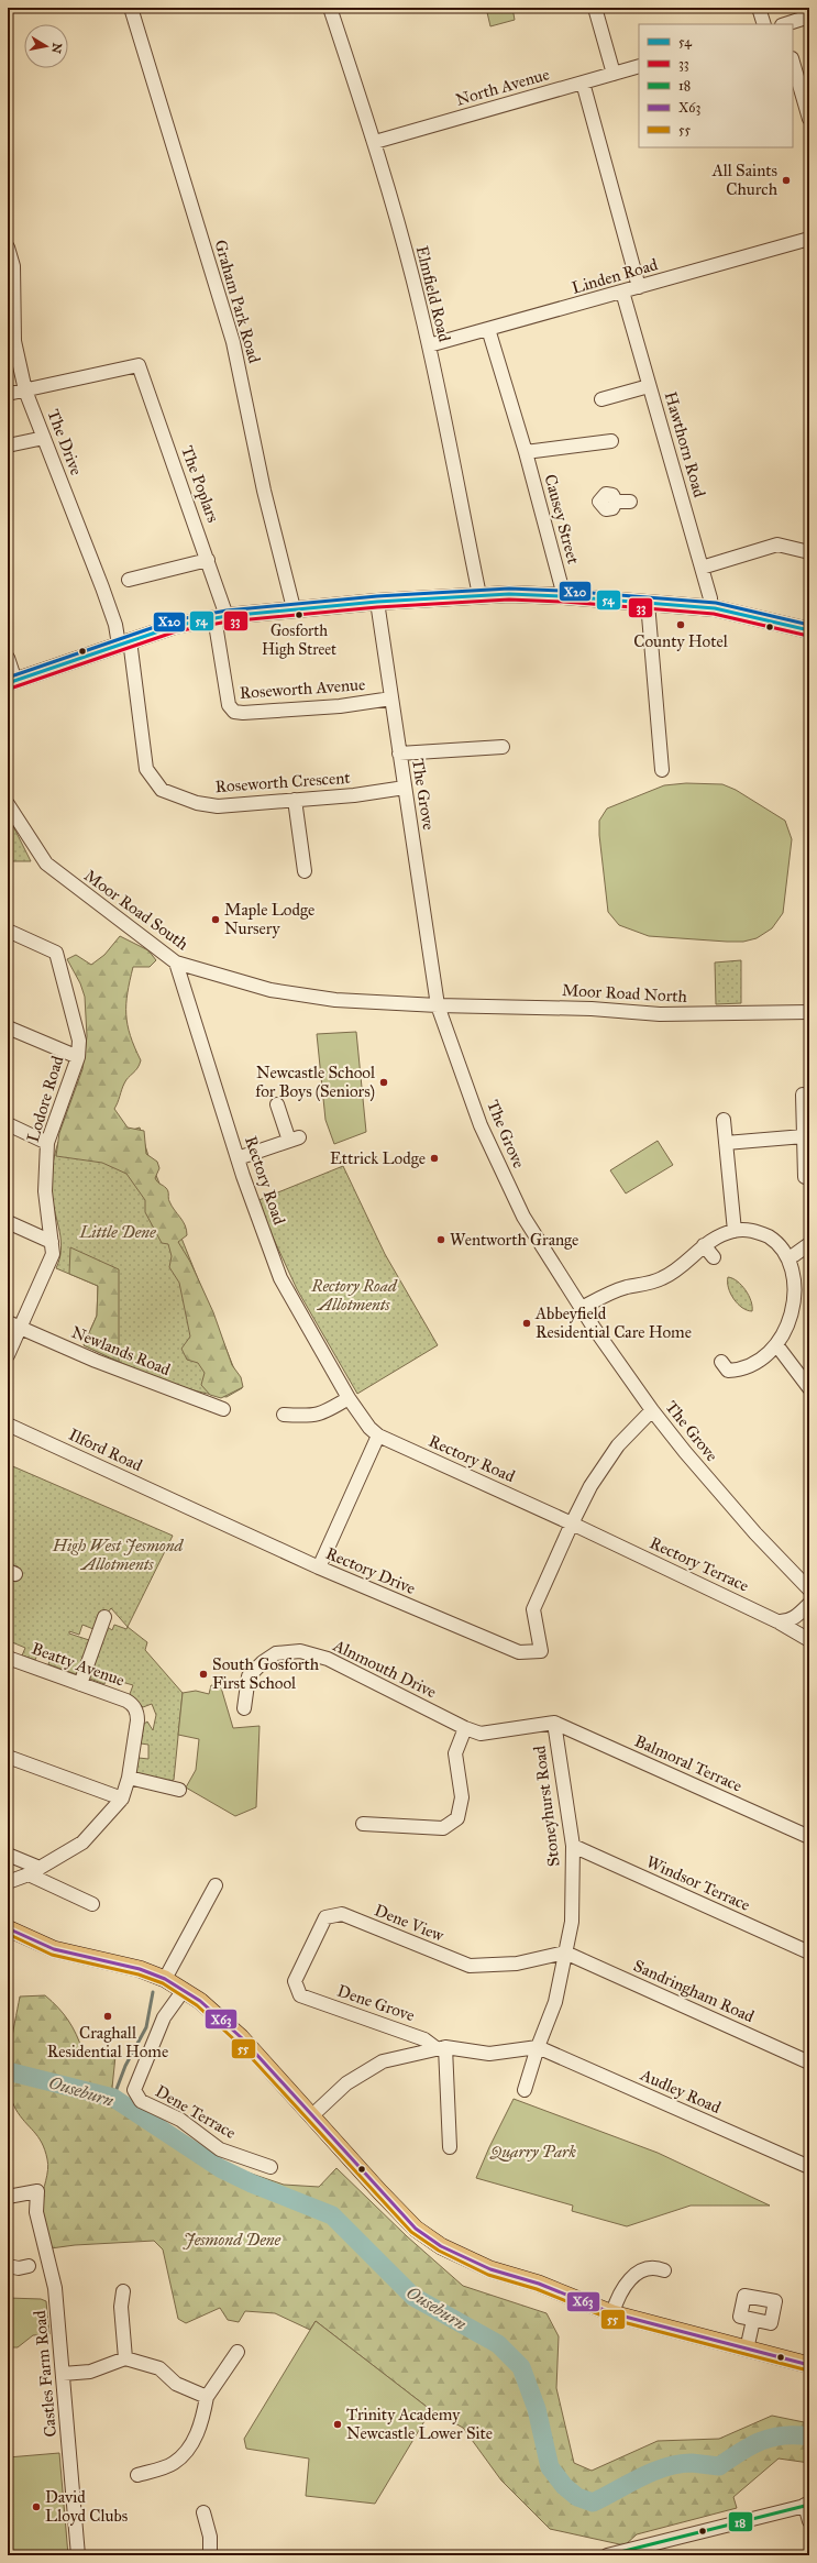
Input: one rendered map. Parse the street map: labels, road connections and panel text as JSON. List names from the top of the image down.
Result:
{
  "streets": {
    "street": [
      "North Avenue",
      "Linden Road",
      "Elmfield Road",
      "Graham Park Road",
      "The Drive",
      "Hawthorn Road",
      "The Poplars",
      "Causey Street",
      "Roseworth Avenue",
      "Roseworth Crescent",
      "The Grove",
      "Moor Road South",
      "Moor Road North",
      "Lodore Road",
      "Rectory Road",
      "Newlands Road",
      "Ilford Road",
      "Rectory Terrace",
      "Rectory Drive",
      "Beatty Avenue",
      "Alnmouth Drive",
      "Balmoral Terrace",
      "Stoneyhurst Road",
      "Windsor Terrace",
      "Dene View",
      "Sandringham Road",
      "Dene Grove",
      "Audley Road",
      "Dene Terrace",
      "Castles Farm Road"
    ]
  },
  "crossings": [
    ["North Avenue", "Elmfield Road"],
    ["Linden Road", "Elmfield Road"],
    ["Linden Road", "Hawthorn Road"],
    ["Linden Road", "Causey Street"],
    ["The Drive", "The Poplars"],
    ["The Drive", "Roseworth Crescent"],
    ["The Poplars", "Roseworth Avenue"],
    ["Roseworth Avenue", "The Grove"],
    ["Roseworth Crescent", "The Grove"],
    ["The Grove", "Moor Road South"],
    ["The Grove", "Moor Road North"],
    ["Moor Road South", "Moor Road North"],
    ["Moor Road South", "Rectory Road"],
    ["Lodore Road", "Newlands Road"],
    ["Rectory Road", "Rectory Terrace"],
    ["Rectory Road", "Rectory Drive"],
    ["Ilford Road", "Rectory Drive"],
    ["Rectory Terrace", "Rectory Drive"],
    ["Alnmouth Drive", "Balmoral Terrace"],
    ["Alnmouth Drive", "Stoneyhurst Road"],
    ["Balmoral Terrace", "Stoneyhurst Road"],
    ["Stoneyhurst Road", "Windsor Terrace"],
    ["Stoneyhurst Road", "Dene View"],
    ["Stoneyhurst Road", "Sandringham Road"],
    ["Stoneyhurst Road", "Audley Road"],
    ["Dene View", "Sandringham Road"],
    ["Dene View", "Dene Grove"]
  ],
  "water": ["Ouseburn"],
  "parks": [
    "Little Dene",
    "Rectory Road Allotments",
    "High West Jesmond Allotments",
    "Quarry Park",
    "Jesmond Dene"
  ],
  "places": [
    "All Saints Church",
    "Gosforth High Street",
    "County Hotel",
    "Maple Lodge Nursery",
    "Newcastle School for Boys (Seniors)",
    "Ettrick Lodge",
    "Wentworth Grange",
    "Abbeyfield Residential Care Home",
    "South Gosforth First School",
    "Craghall Residential Home",
    "Trinity Academy Newcastle Lower Site",
    "David Lloyd Clubs"
  ],
  "lines": [
    "transit line X20",
    "transit line 54",
    "transit line 33",
    "transit line X63",
    "transit line 55",
    "transit line 18"
  ],
  "legend": [
    "54",
    "33",
    "18",
    "X63",
    "55"
  ],
  "north": "right"
}
